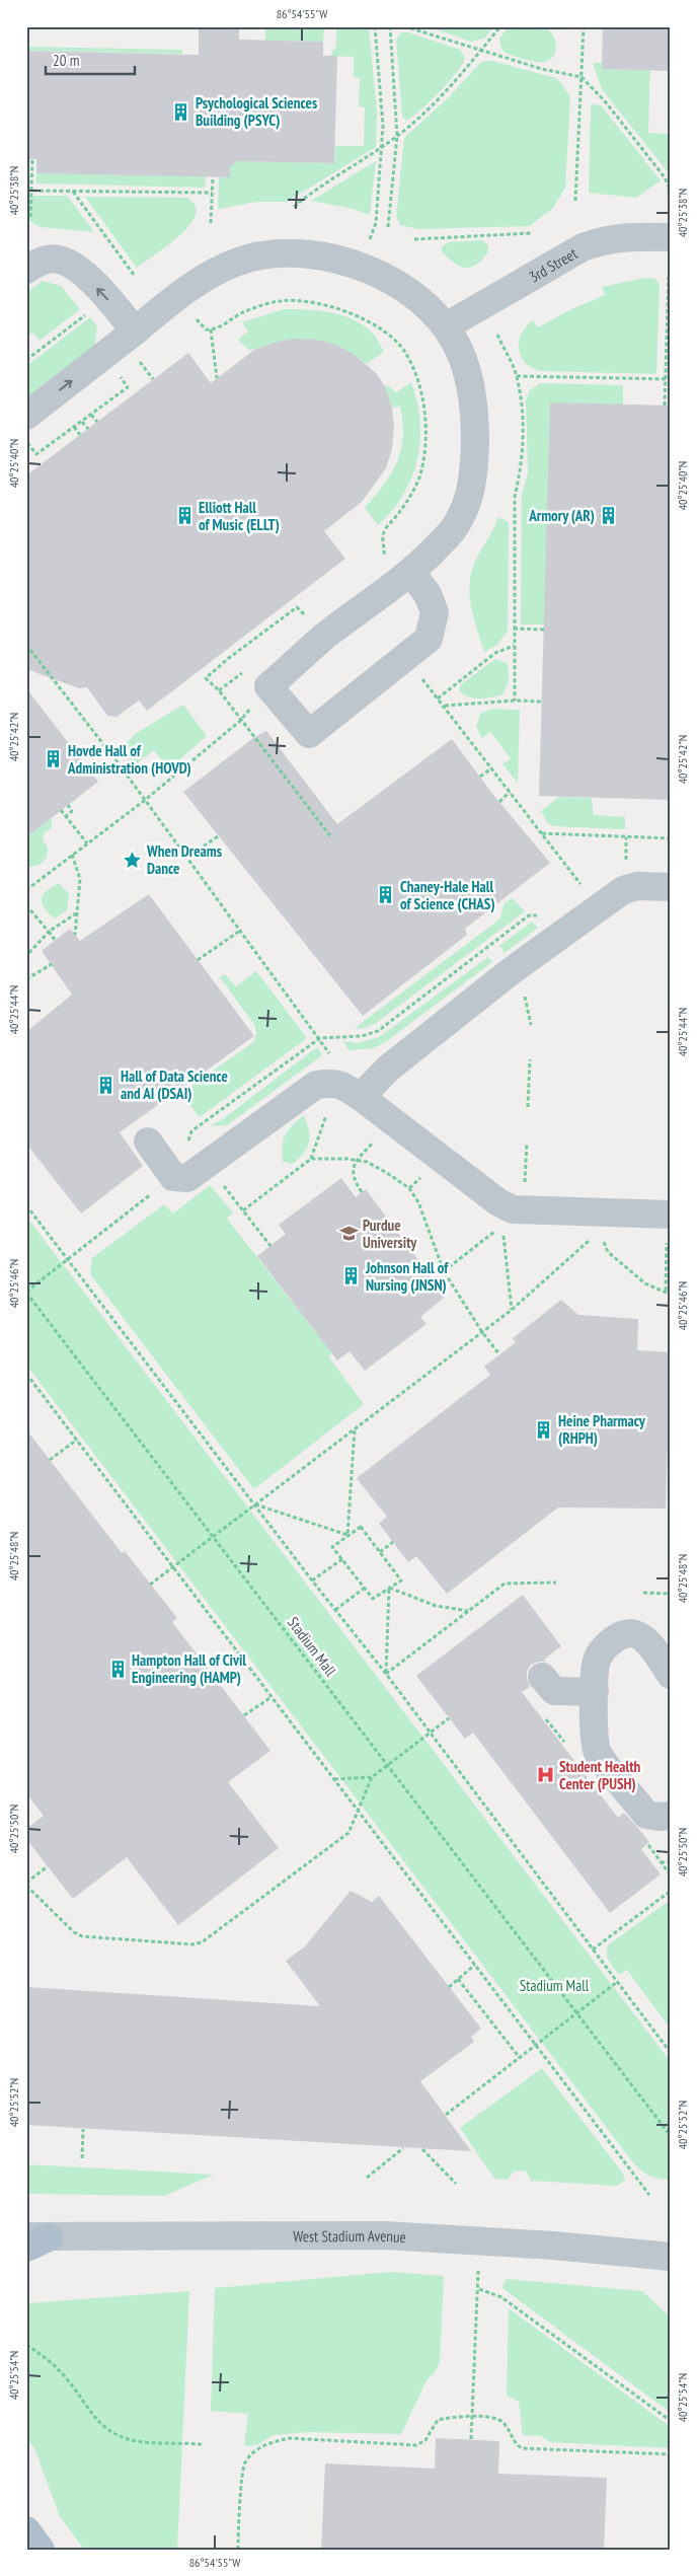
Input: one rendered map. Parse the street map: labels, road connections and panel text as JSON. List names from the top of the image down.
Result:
{
  "streets": {
    "street": ["3rd Street", "West Stadium Avenue"],
    "path": ["Stadium Mall"]
  },
  "parks": ["Stadium Mall"],
  "places": {
    "building": [
      "Psychological Sciences Building (PSYC)",
      "Armory (AR)",
      "Elliott Hall of Music (ELLT)",
      "Hovde Hall of Administration (HOVD)",
      "Chaney-Hale Hall of Science (CHAS)",
      "Hall of Data Science and AI (DSAI)",
      "Johnson Hall of Nursing (JNSN)",
      "Heine Pharmacy (RHPH)",
      "Hampton Hall of Civil Engineering (HAMP)"
    ],
    "place": ["When Dreams Dance"],
    "school or university": ["Purdue University"],
    "hospital": ["Student Health Center (PUSH)"]
  },
  "scale_bar": "20 m",
  "coordinates": [
    "86°54'55\"W",
    "40°25'38\"N",
    "40°25'40\"N",
    "40°25'42\"N",
    "40°25'44\"N",
    "40°25'46\"N",
    "40°25'48\"N",
    "40°25'50\"N",
    "40°25'52\"N",
    "40°25'54\"N"
  ]
}
